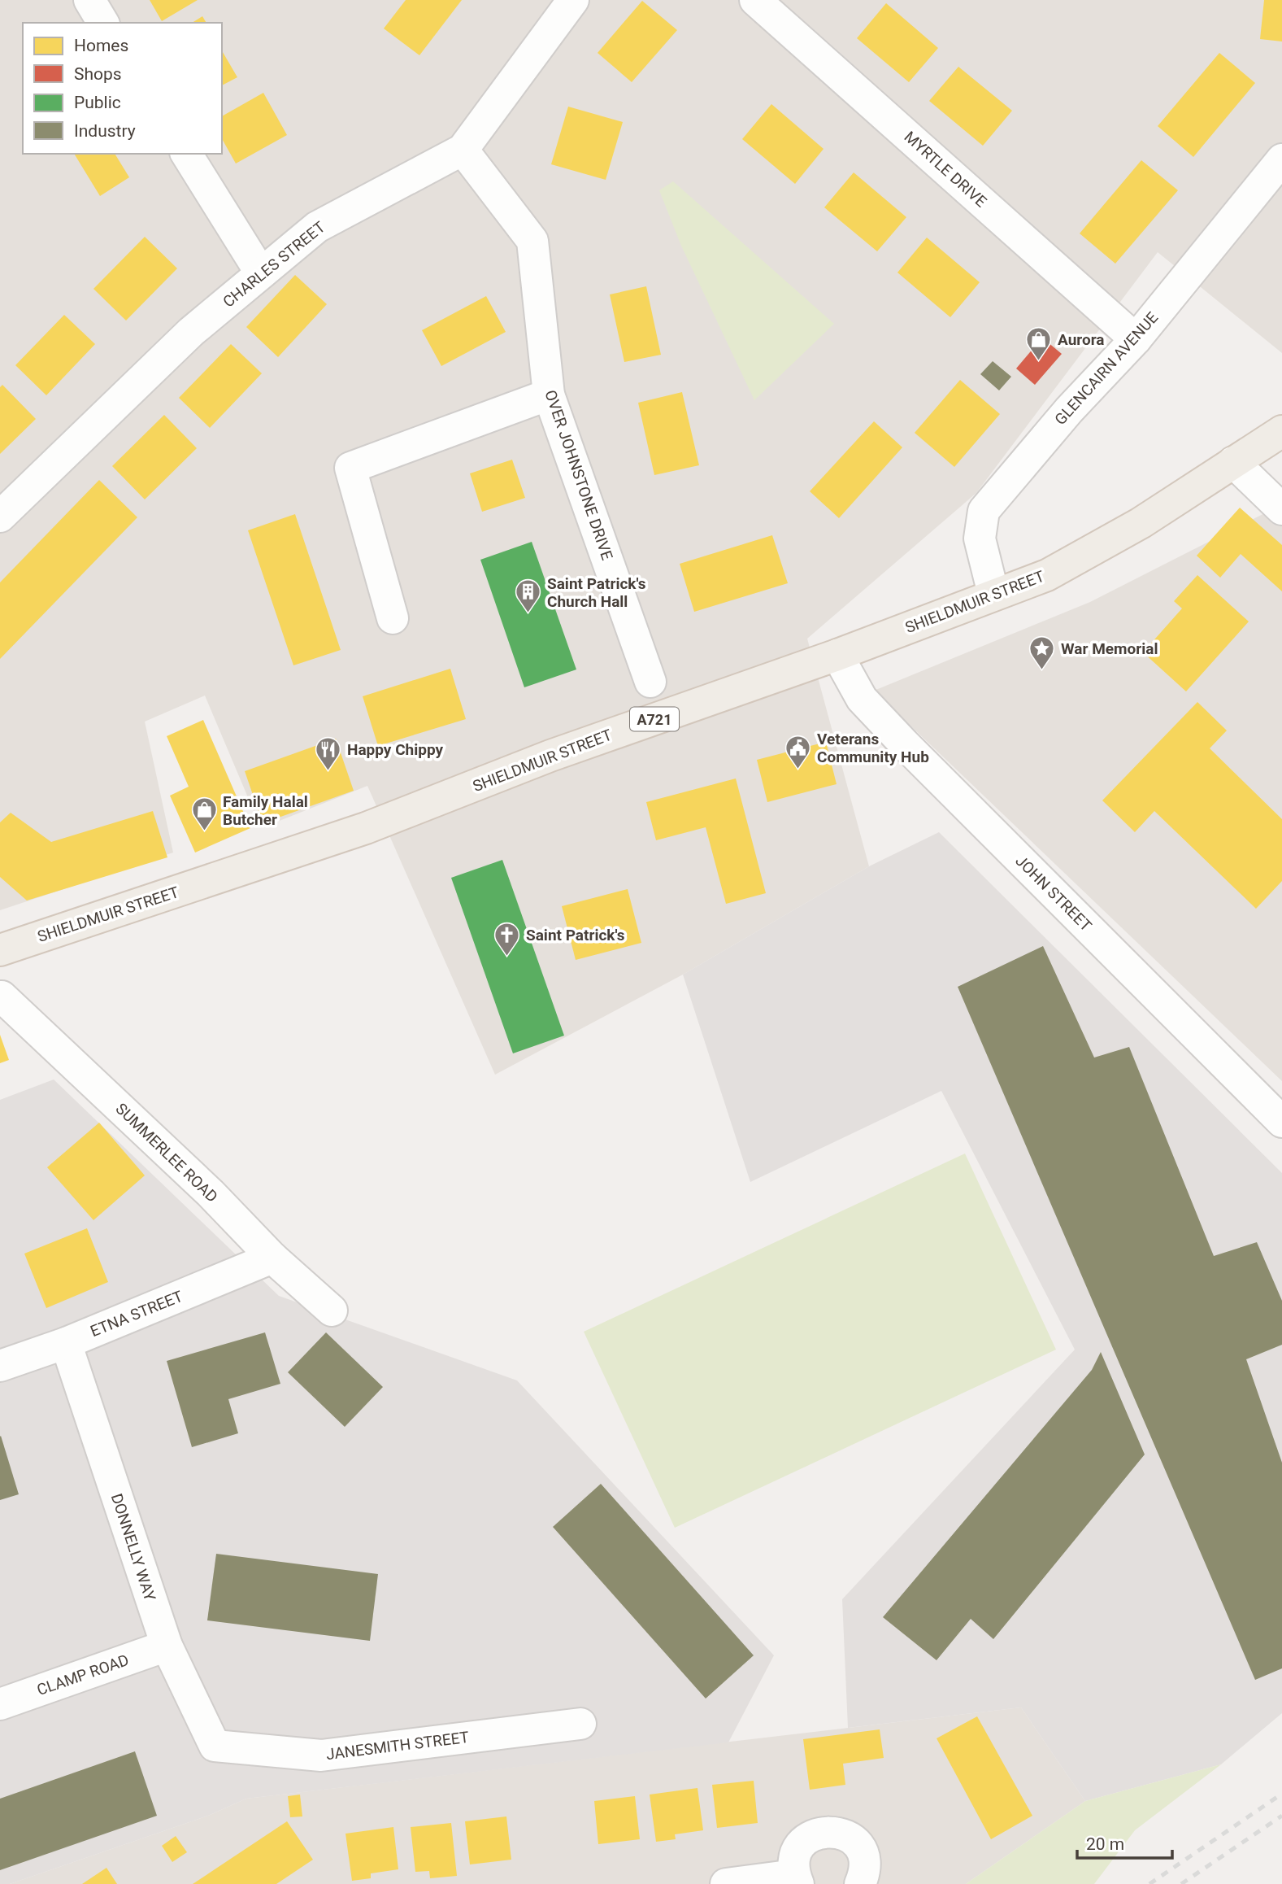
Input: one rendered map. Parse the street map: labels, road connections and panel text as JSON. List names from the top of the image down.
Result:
{
  "streets": {
    "main road": ["SHIELDMUIR STREET", "A721"],
    "street": [
      "MYRTLE DRIVE",
      "CHARLES STREET",
      "GLENCAIRN AVENUE",
      "OVER JOHNSTONE DRIVE",
      "JOHN STREET",
      "SUMMERLEE ROAD",
      "ETNA STREET",
      "DONNELLY WAY",
      "CLAMP ROAD",
      "JANESMITH STREET"
    ]
  },
  "crossings": [
    ["MYRTLE DRIVE", "GLENCAIRN AVENUE"],
    ["CHARLES STREET", "OVER JOHNSTONE DRIVE"],
    ["GLENCAIRN AVENUE", "SHIELDMUIR STREET"],
    ["SHIELDMUIR STREET", "JOHN STREET"],
    ["SUMMERLEE ROAD", "ETNA STREET"],
    ["ETNA STREET", "DONNELLY WAY"],
    ["DONNELLY WAY", "CLAMP ROAD"],
    ["DONNELLY WAY", "JANESMITH STREET"]
  ],
  "places": {
    "shop": ["Aurora", "Family Halal Butcher"],
    "building": ["Saint Patrick's Church Hall"],
    "place": ["War Memorial"],
    "public building": ["Veterans Community Hub"],
    "restaurant": ["Happy Chippy"],
    "church": ["Saint Patrick's"]
  },
  "legend": [
    "Homes",
    "Shops",
    "Public",
    "Industry"
  ],
  "scale_bar": "20 m"
}
